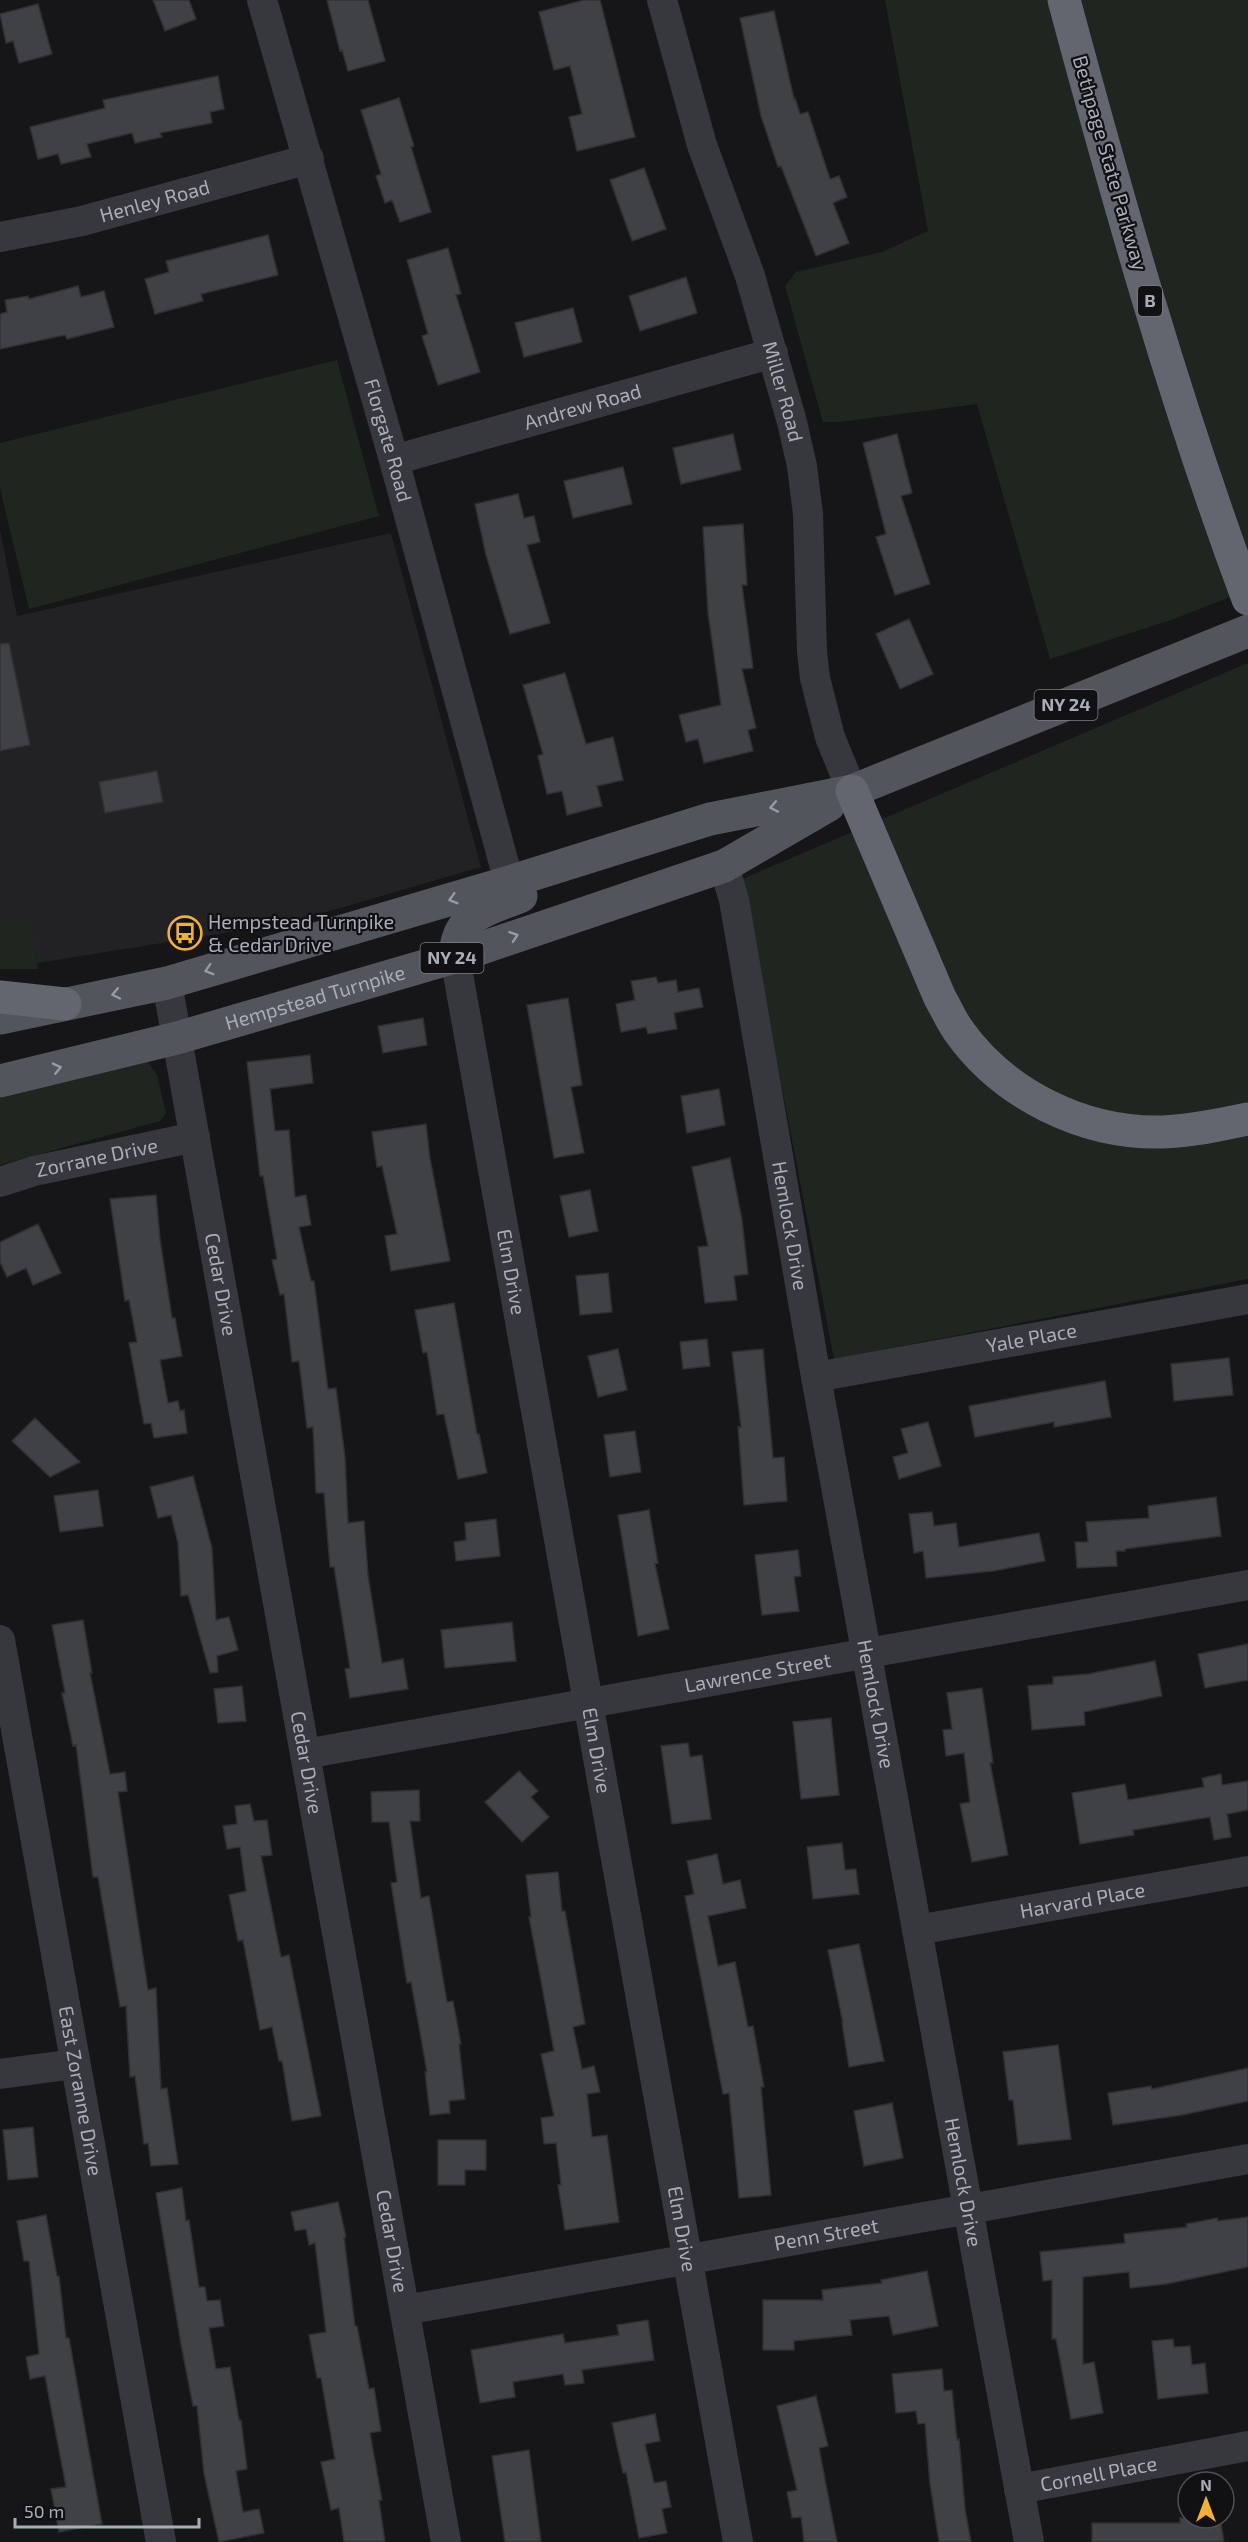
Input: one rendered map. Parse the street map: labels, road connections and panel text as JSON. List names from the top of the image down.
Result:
{
  "streets": {
    "highway": ["Bethpage State Parkway", "B"],
    "main road": ["NY 24", "Hempstead Turnpike"],
    "street": [
      "Henley Road",
      "Miller Road",
      "Andrew Road",
      "Florgate Road",
      "Zorrane Drive",
      "Hemlock Drive",
      "Elm Drive",
      "Cedar Drive",
      "Yale Place",
      "Lawrence Street",
      "Harvard Place",
      "East Zoranne Drive",
      "Penn Street",
      "Cornell Place"
    ]
  },
  "crossings": [
    ["Henley Road", "Florgate Road"],
    ["Miller Road", "Andrew Road"],
    ["Miller Road", "Hempstead Turnpike"],
    ["Andrew Road", "Florgate Road"],
    ["Florgate Road", "Hempstead Turnpike"],
    ["Hempstead Turnpike", "Hemlock Drive"],
    ["Hempstead Turnpike", "Elm Drive"],
    ["Hempstead Turnpike", "Cedar Drive"],
    ["Zorrane Drive", "Cedar Drive"],
    ["Hemlock Drive", "Yale Place"],
    ["Hemlock Drive", "Lawrence Street"],
    ["Hemlock Drive", "Harvard Place"],
    ["Hemlock Drive", "Penn Street"],
    ["Hemlock Drive", "Cornell Place"],
    ["Elm Drive", "Lawrence Street"],
    ["Elm Drive", "Penn Street"],
    ["Cedar Drive", "Lawrence Street"],
    ["Cedar Drive", "Penn Street"]
  ],
  "places": {
    "bus stop": ["Hempstead Turnpike & Cedar Drive"]
  },
  "scale_bar": "50 m",
  "north": "top"
}
